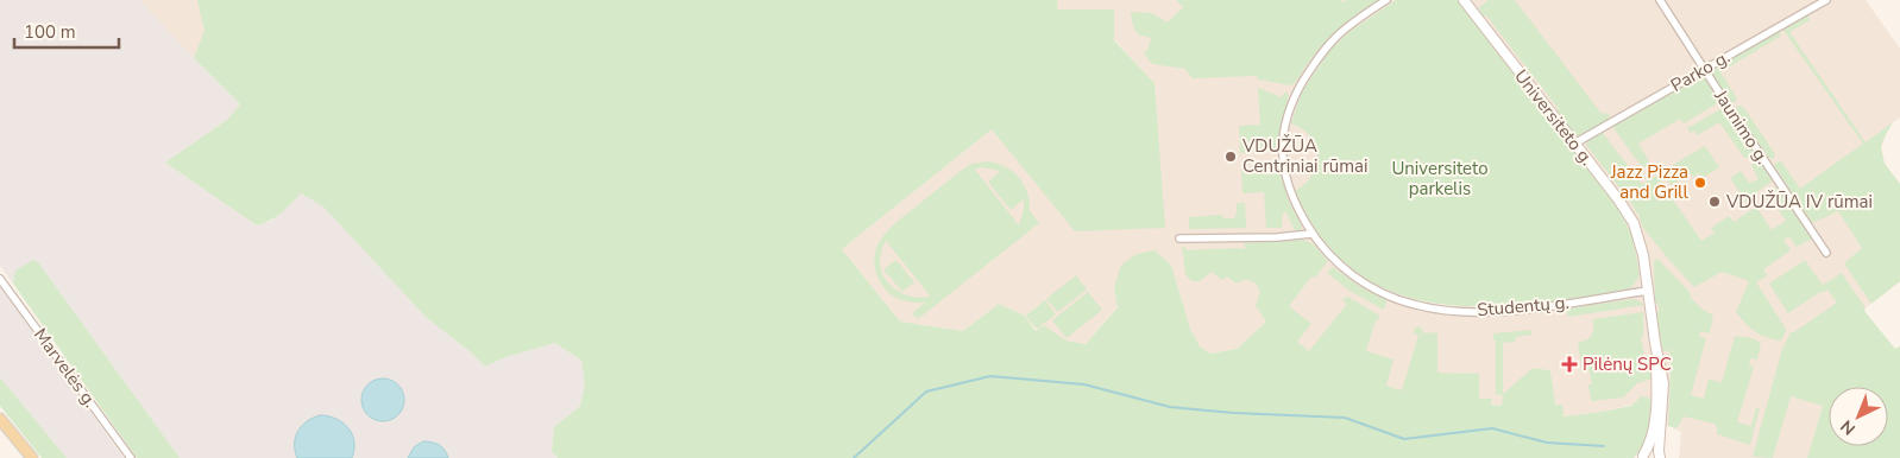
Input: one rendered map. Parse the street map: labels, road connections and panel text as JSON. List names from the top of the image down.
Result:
{
  "streets": {
    "main road": ["Universiteto g."],
    "street": [
      "Parko g.",
      "Jaunimo g.",
      "Studentų g.",
      "Marvelės g."
    ]
  },
  "crossings": [
    ["Parko g.", "Universiteto g."],
    ["Parko g.", "Jaunimo g."],
    ["Universiteto g.", "Studentų g."]
  ],
  "parks": ["Universiteto parkelis"],
  "places": {
    "other": ["VDUŽŪA Centriniai rūmai", "Jazz Pizza and Grill", "VDUŽŪA IV rūmai"],
    "health": ["Pilėnų SPC"]
  },
  "scale_bar": "100 m",
  "north": "bottom left"
}
